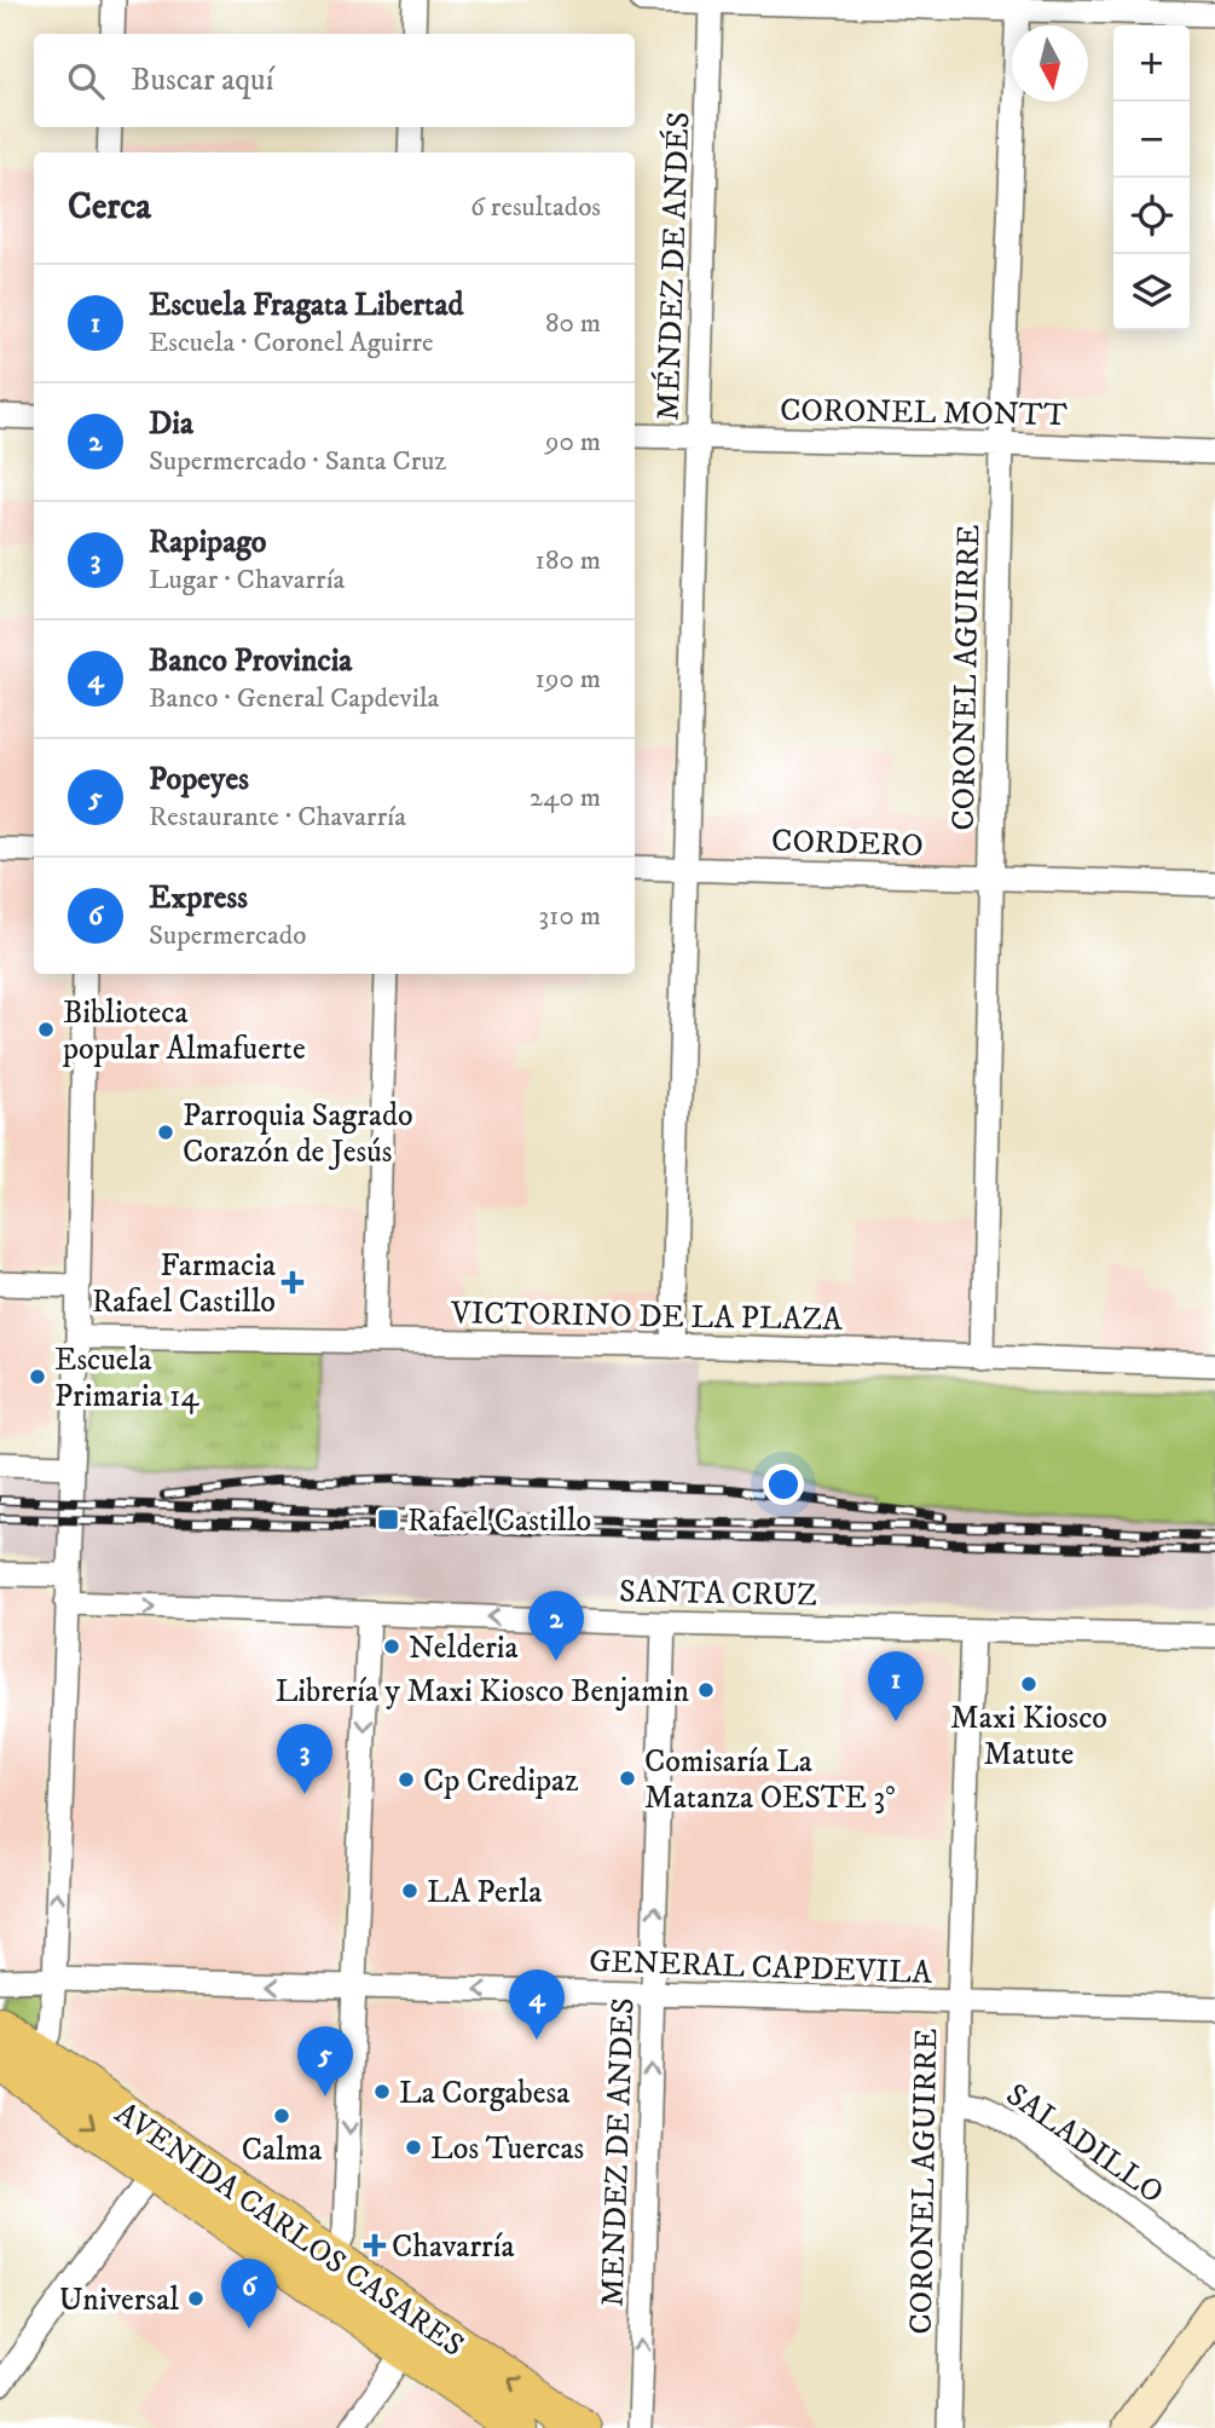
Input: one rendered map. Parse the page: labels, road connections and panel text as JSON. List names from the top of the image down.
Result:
{
  "streets": {
    "main road": ["AVENIDA CARLOS CASARES"],
    "street": [
      "MÉNDEZ DE ANDÉS",
      "CORONEL MONTT",
      "CORONEL AGUIRRE",
      "CORDERO",
      "VICTORINO DE LA PLAZA",
      "SANTA CRUZ",
      "GENERAL CAPDEVILA",
      "SALADILLO",
      "MENDEZ DE ANDES"
    ]
  },
  "crossings": [
    ["MÉNDEZ DE ANDÉS", "CORONEL MONTT"],
    ["MÉNDEZ DE ANDÉS", "CORDERO"],
    ["MÉNDEZ DE ANDÉS", "VICTORINO DE LA PLAZA"],
    ["CORONEL MONTT", "CORONEL AGUIRRE"],
    ["CORONEL AGUIRRE", "CORDERO"],
    ["CORONEL AGUIRRE", "VICTORINO DE LA PLAZA"],
    ["CORONEL AGUIRRE", "SANTA CRUZ"],
    ["CORONEL AGUIRRE", "GENERAL CAPDEVILA"],
    ["CORONEL AGUIRRE", "SALADILLO"],
    ["SANTA CRUZ", "MENDEZ DE ANDES"],
    ["GENERAL CAPDEVILA", "MENDEZ DE ANDES"]
  ],
  "one_way": ["GENERAL CAPDEVILA", "MENDEZ DE ANDES"],
  "places": {
    "other": [
      "Biblioteca popular Almafuerte",
      "Parroquia Sagrado Corazón de Jesús",
      "Escuela Primaria 14",
      "Nelderia",
      "Maxi Kiosco Matute",
      "Librería y Maxi Kiosco Benjamin",
      "Comisaría La Matanza OESTE 3°",
      "Cp Credipaz",
      "LA Perla",
      "La Corgabesa",
      "Calma",
      "Los Tuercas",
      "Universal"
    ],
    "health": ["Farmacia Rafael Castillo", "Chavarría"],
    "transit": ["Rafael Castillo"]
  },
  "north": "bottom",
  "page": {
    "map_buttons": ["+", "−"],
    "search": "Buscar aquí",
    "heading": ["Cerca", "6 resultados"],
    "list": [
      {
        "mark": "1",
        "name": "Escuela Fragata Libertad",
        "note": "Escuela · Coronel Aguirre",
        "value": "80 m"
      },
      {
        "mark": "2",
        "name": "Dia",
        "note": "Supermercado · Santa Cruz",
        "value": "90 m"
      },
      {
        "mark": "3",
        "name": "Rapipago",
        "note": "Lugar · Chavarría",
        "value": "180 m"
      },
      {
        "mark": "4",
        "name": "Banco Provincia",
        "note": "Banco · General Capdevila",
        "value": "190 m"
      },
      {
        "mark": "5",
        "name": "Popeyes",
        "note": "Restaurante · Chavarría",
        "value": "240 m"
      },
      {
        "mark": "6",
        "name": "Express",
        "note": "Supermercado",
        "value": "310 m"
      }
    ],
    "pins": [
      "2",
      "1",
      "3",
      "4",
      "5",
      "6"
    ]
  }
}
